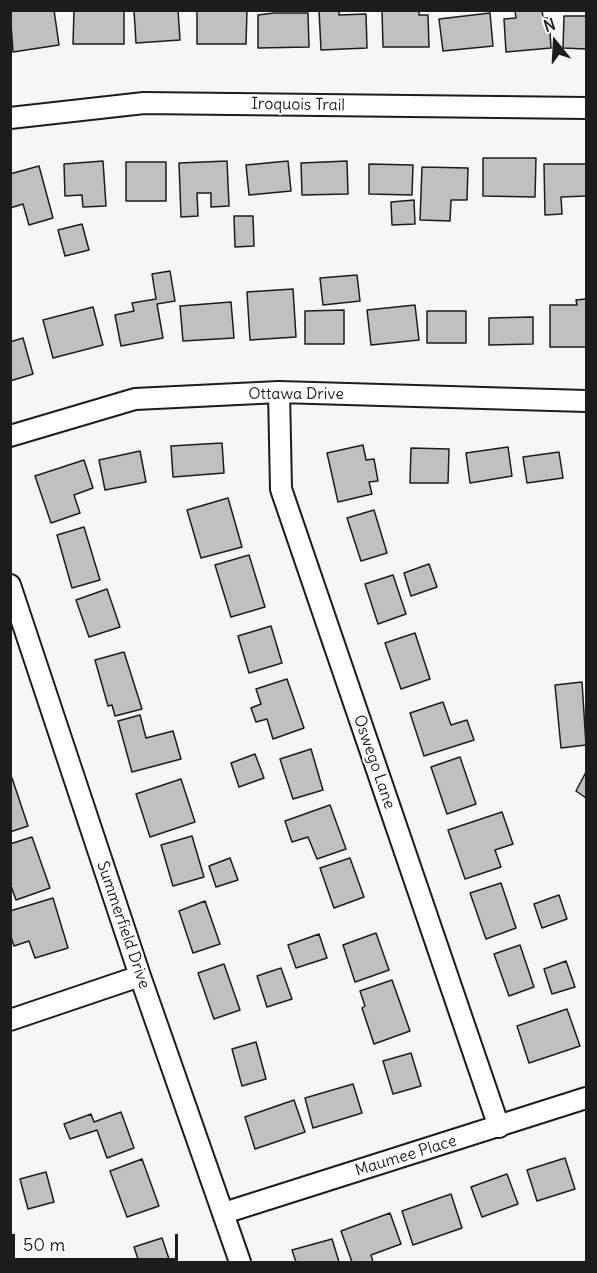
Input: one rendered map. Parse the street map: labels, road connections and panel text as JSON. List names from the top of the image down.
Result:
{
  "streets": {
    "street": [
      "Iroquois Trail",
      "Ottawa Drive",
      "Oswego Lane",
      "Summerfield Drive",
      "Maumee Place"
    ]
  },
  "crossings": [
    ["Ottawa Drive", "Oswego Lane"],
    ["Oswego Lane", "Maumee Place"],
    ["Summerfield Drive", "Maumee Place"]
  ],
  "scale_bar": "50 m",
  "north": "top"
}
